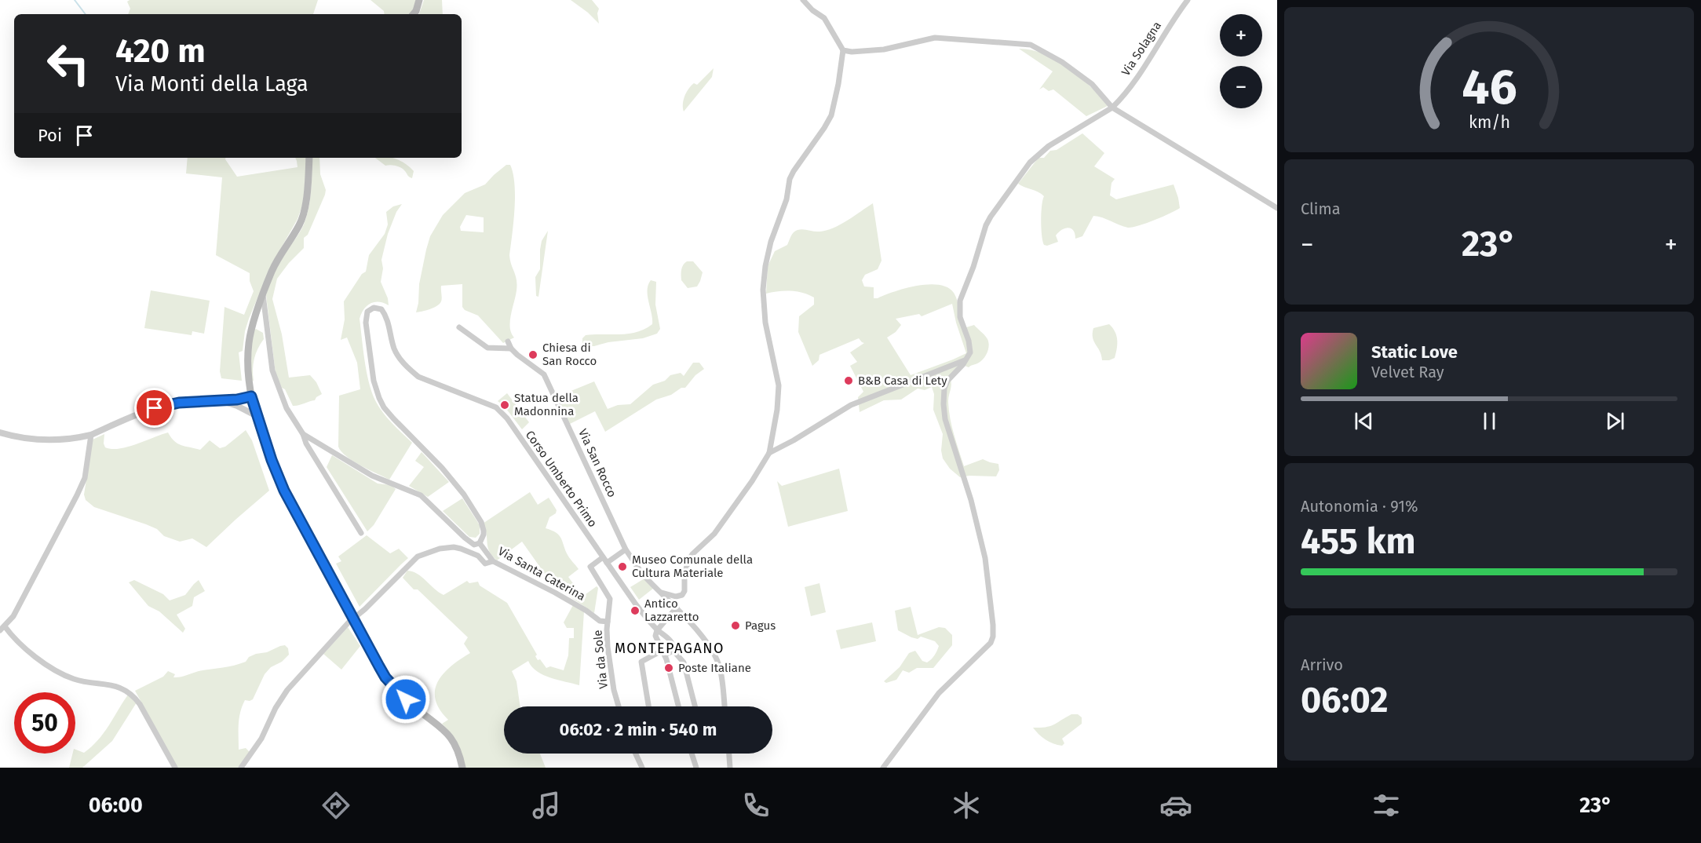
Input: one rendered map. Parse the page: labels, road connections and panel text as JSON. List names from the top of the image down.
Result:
{
  "streets": {
    "street": [
      "Via Solagna",
      "Via San Rocco",
      "Corso Umberto Primo",
      "Via Santa Caterina",
      "Via da Sole"
    ]
  },
  "crossings": [
    ["Corso Umberto Primo", "Via Santa Caterina"],
    ["Corso Umberto Primo", "Via da Sole"],
    ["Via Santa Caterina", "Via da Sole"]
  ],
  "districts": ["MONTEPAGANO"],
  "places": [
    "Chiesa di San Rocco",
    "B&B Casa di Lety",
    "Statua della Madonnina",
    "Museo Comunale della Cultura Materiale",
    "Antico Lazzaretto",
    "Pagus",
    "Poste Italiane"
  ],
  "page": {
    "map_buttons": ["+", "−"],
    "turn": ["420 m", "Via Monti della Laga"],
    "then": "Poi",
    "tile": [
      "Clima",
      ["Autonomia · 91%", "455 km"],
      ["Arrivo", "06:02"]
    ],
    "heat": ["−", "23°", "+"],
    "song": ["Static Love", "Velvet Ray"],
    "limit": "50",
    "trip": "06:02 · 2 min · 540 m",
    "tabs": ["06:00", "23°"],
    "gauge": ["46", "km/h"]
  }
}
